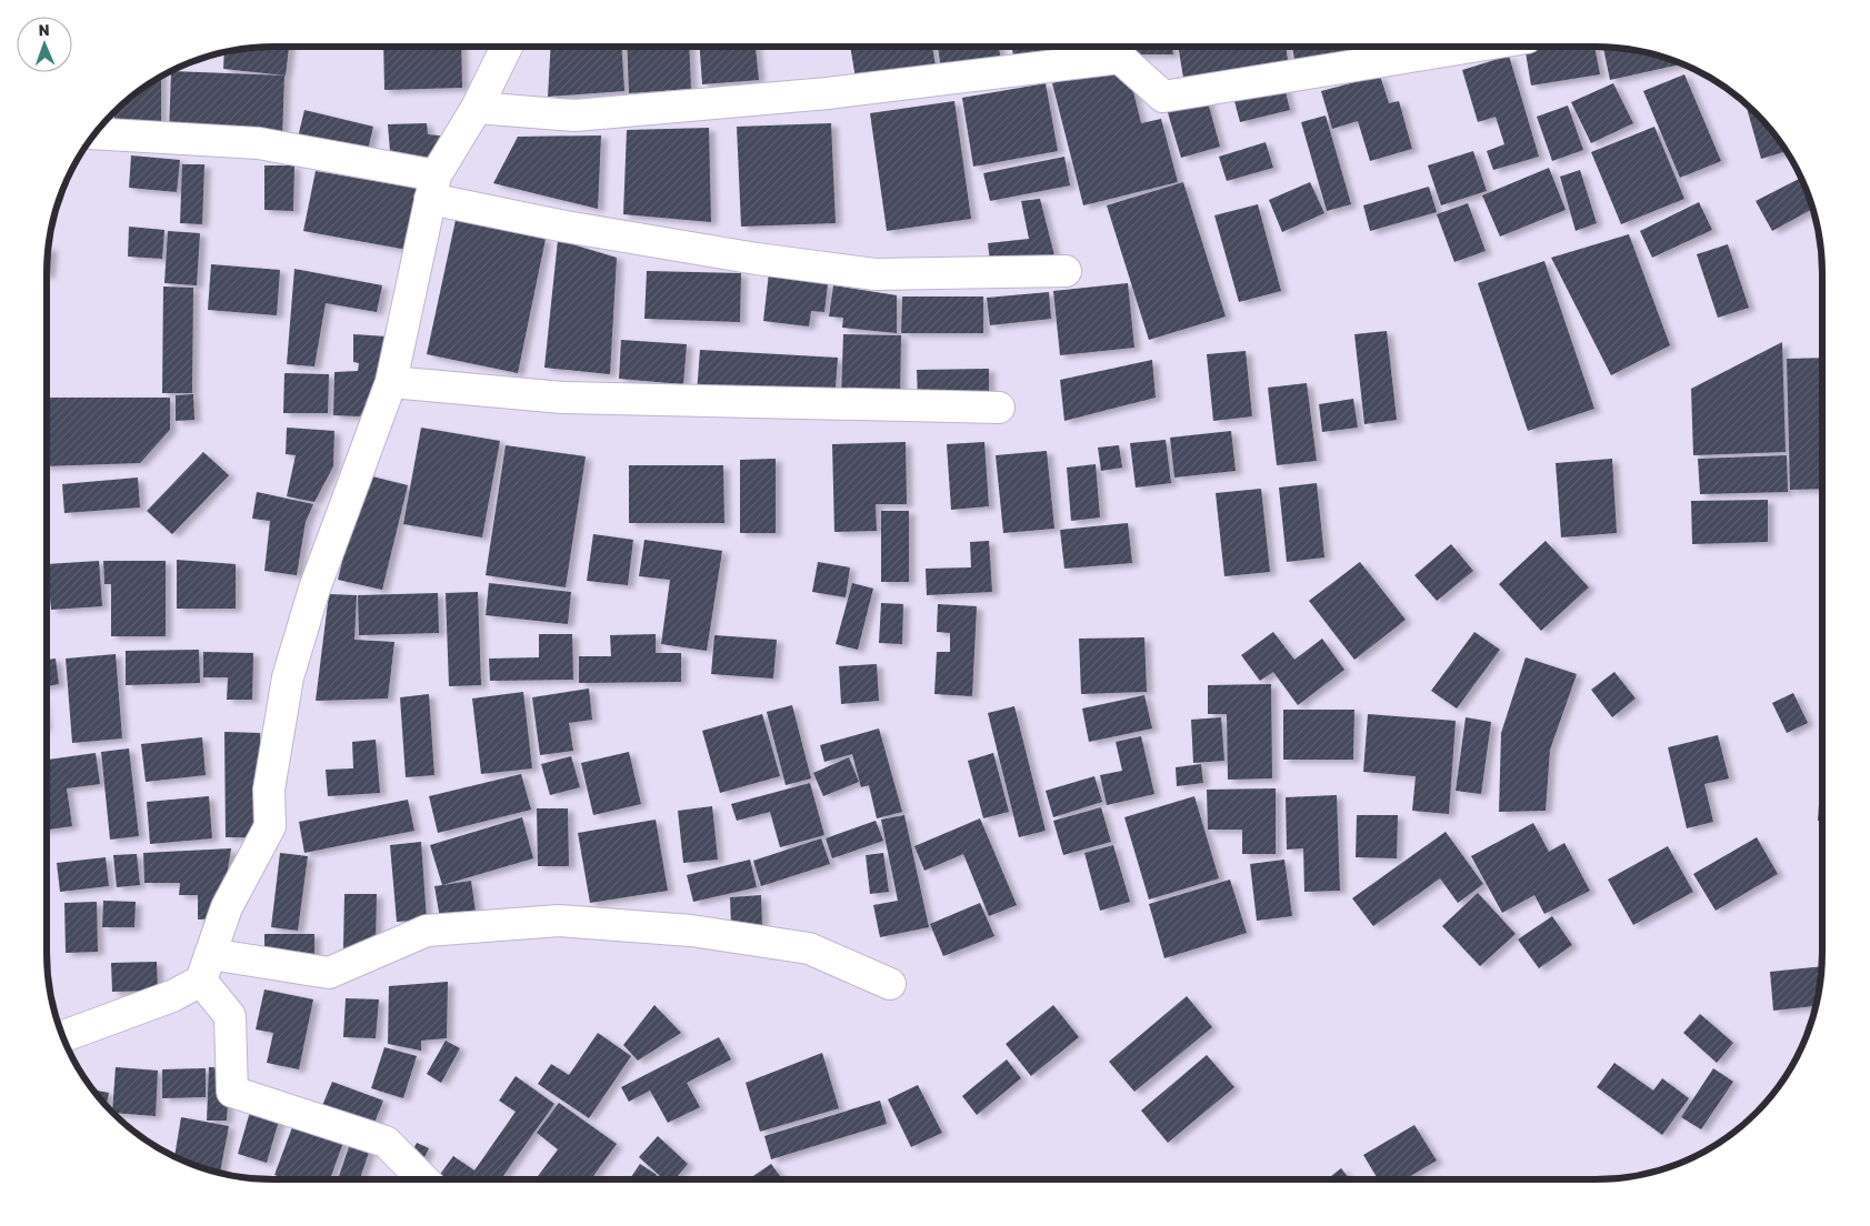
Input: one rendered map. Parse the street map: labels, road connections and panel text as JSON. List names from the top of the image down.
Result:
{
  "north": "top"
}
